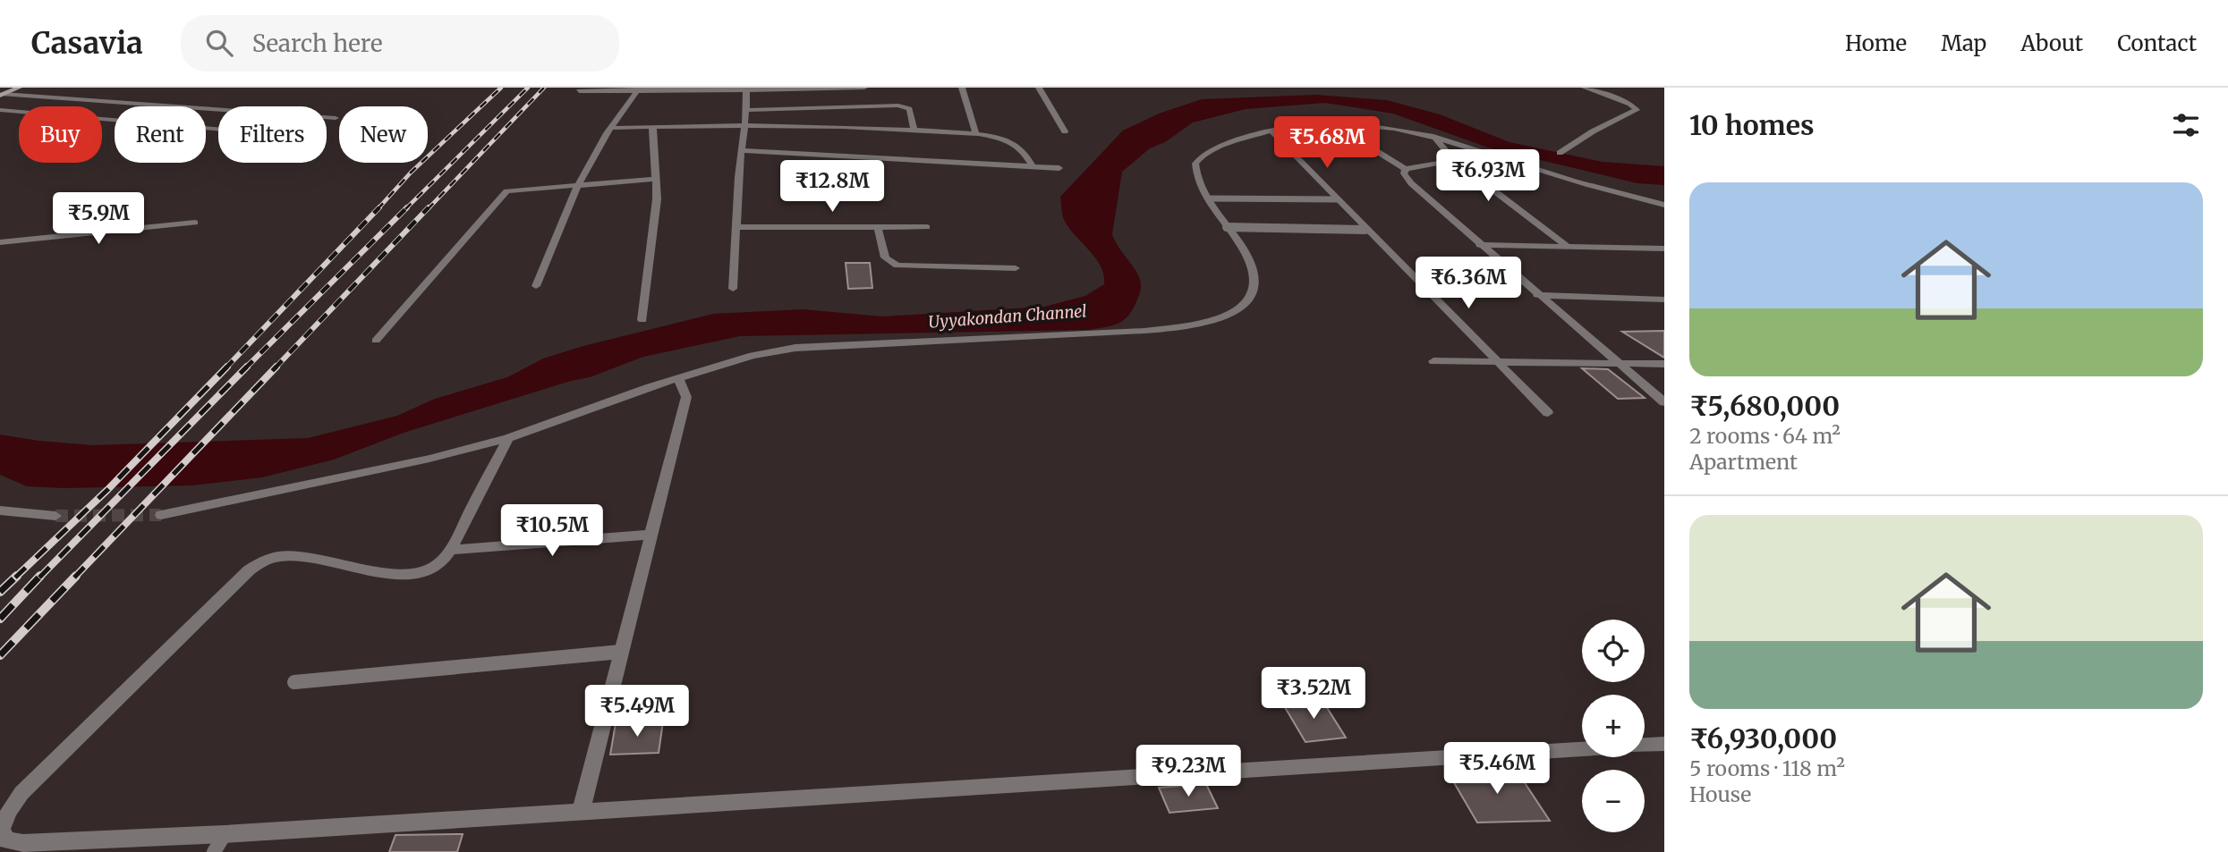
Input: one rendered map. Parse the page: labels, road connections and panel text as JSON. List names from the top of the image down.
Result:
{
  "water": ["Uyyakondan Channel"],
  "page": {
    "header": "Casavia",
    "search": "Search here",
    "nav": [
      "Home",
      "Map",
      "About",
      "Contact"
    ],
    "heading": "10 homes",
    "chip": [
      "Buy",
      "Rent",
      "Filters",
      "New"
    ],
    "price": [
      "₹5.68M",
      "₹6.93M",
      "₹12.8M",
      "₹5.9M",
      "₹6.36M",
      "₹10.5M",
      "₹3.52M",
      "₹5.49M",
      "₹5.46M",
      "₹9.23M"
    ],
    "list": [
      {
        "name": "₹5,680,000",
        "note": "2 rooms · 64 m² · Apartment"
      },
      {
        "name": "₹6,930,000",
        "note": "5 rooms · 118 m² · House"
      }
    ],
    "map_buttons": ["+", "−"]
  }
}
